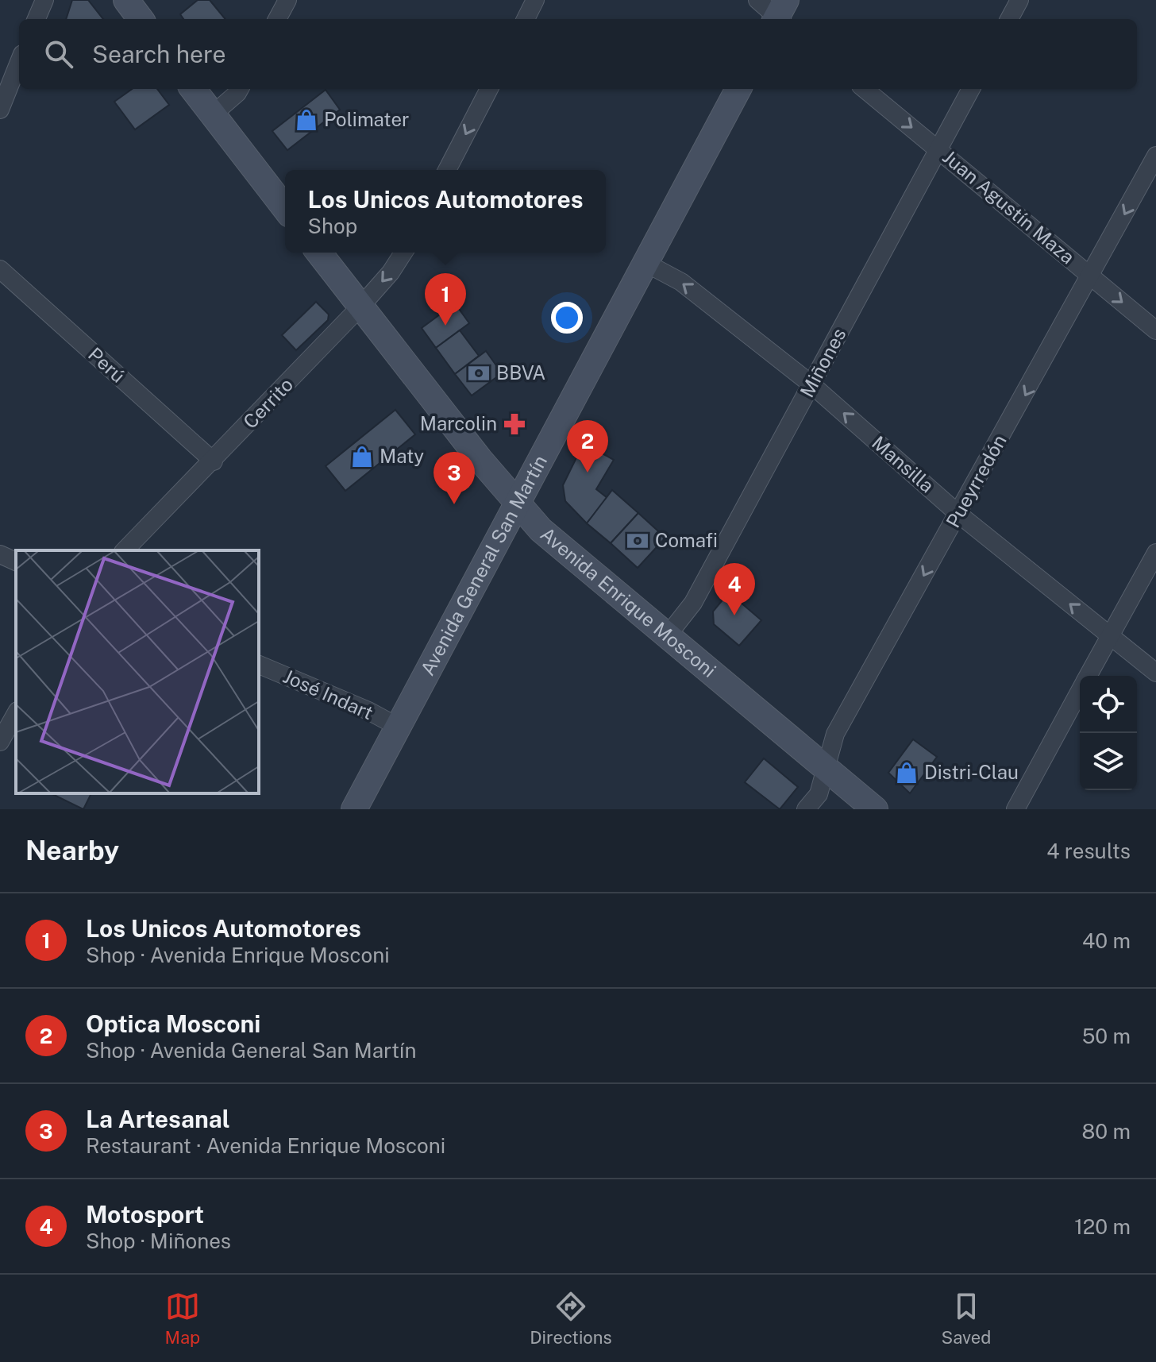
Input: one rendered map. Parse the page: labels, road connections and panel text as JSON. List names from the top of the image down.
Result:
{
  "streets": {
    "main road": ["Avenida General San Martín", "Avenida Enrique Mosconi"],
    "street": [
      "Juan Agustín Maza",
      "Miñones",
      "Perú",
      "Cerrito",
      "Mansilla",
      "Pueyrredón",
      "José Indart"
    ]
  },
  "crossings": [
    ["Juan Agustín Maza", "Miñones"],
    ["Juan Agustín Maza", "Pueyrredón"],
    ["Miñones", "Mansilla"],
    ["Miñones", "Avenida Enrique Mosconi"],
    ["Perú", "Cerrito"],
    ["Cerrito", "Avenida Enrique Mosconi"],
    ["Mansilla", "Pueyrredón"],
    ["Mansilla", "Avenida General San Martín"],
    ["Pueyrredón", "Avenida Enrique Mosconi"],
    ["Avenida General San Martín", "Avenida Enrique Mosconi"],
    ["Avenida General San Martín", "José Indart"]
  ],
  "one_way": ["Juan Agustín Maza", "Mansilla", "Pueyrredón"],
  "places": {
    "shop": ["Polimater", "Maty", "Distri-Clau"],
    "bank": ["BBVA", "Comafi"],
    "pharmacy": ["Marcolin"]
  },
  "page": {
    "search": "Search here",
    "popup": ["Los Unicos Automotores", "Shop"],
    "pins": [
      "1",
      "2",
      "3",
      "4"
    ],
    "heading": ["Nearby", "4 results"],
    "list": [
      {
        "mark": "1",
        "name": "Los Unicos Automotores",
        "note": "Shop · Avenida Enrique Mosconi",
        "value": "40 m"
      },
      {
        "mark": "2",
        "name": "Optica Mosconi",
        "note": "Shop · Avenida General San Martín",
        "value": "50 m"
      },
      {
        "mark": "3",
        "name": "La Artesanal",
        "note": "Restaurant · Avenida Enrique Mosconi",
        "value": "80 m"
      },
      {
        "mark": "4",
        "name": "Motosport",
        "note": "Shop · Miñones",
        "value": "120 m"
      }
    ],
    "nav": ["Map", "Directions", "Saved"]
  }
}
